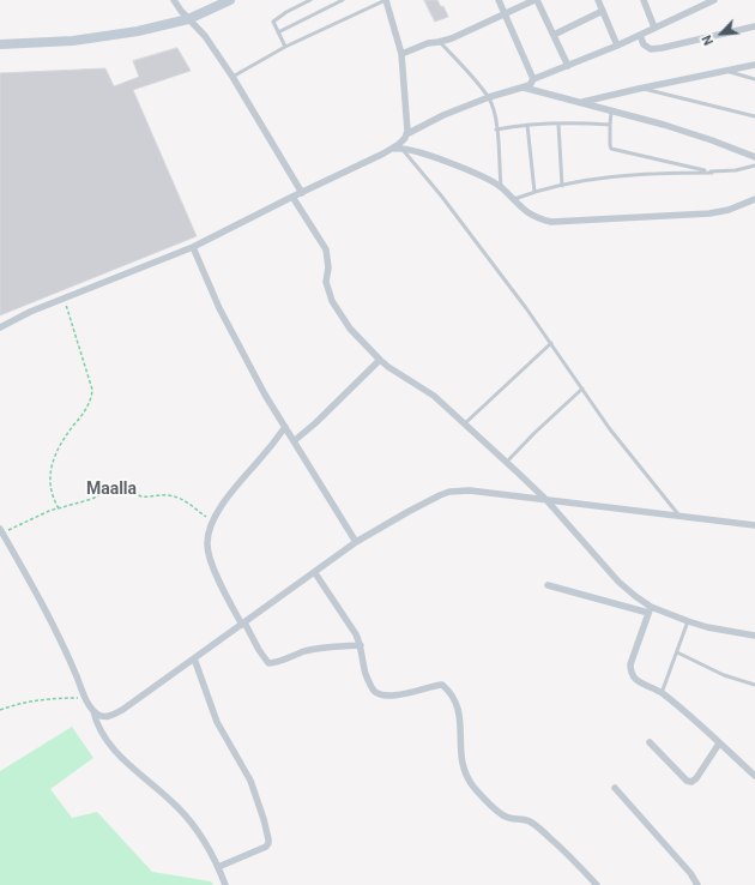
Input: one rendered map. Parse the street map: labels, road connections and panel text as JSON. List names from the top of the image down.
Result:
{
  "districts": ["Maalla"],
  "north": "bottom left"
}
